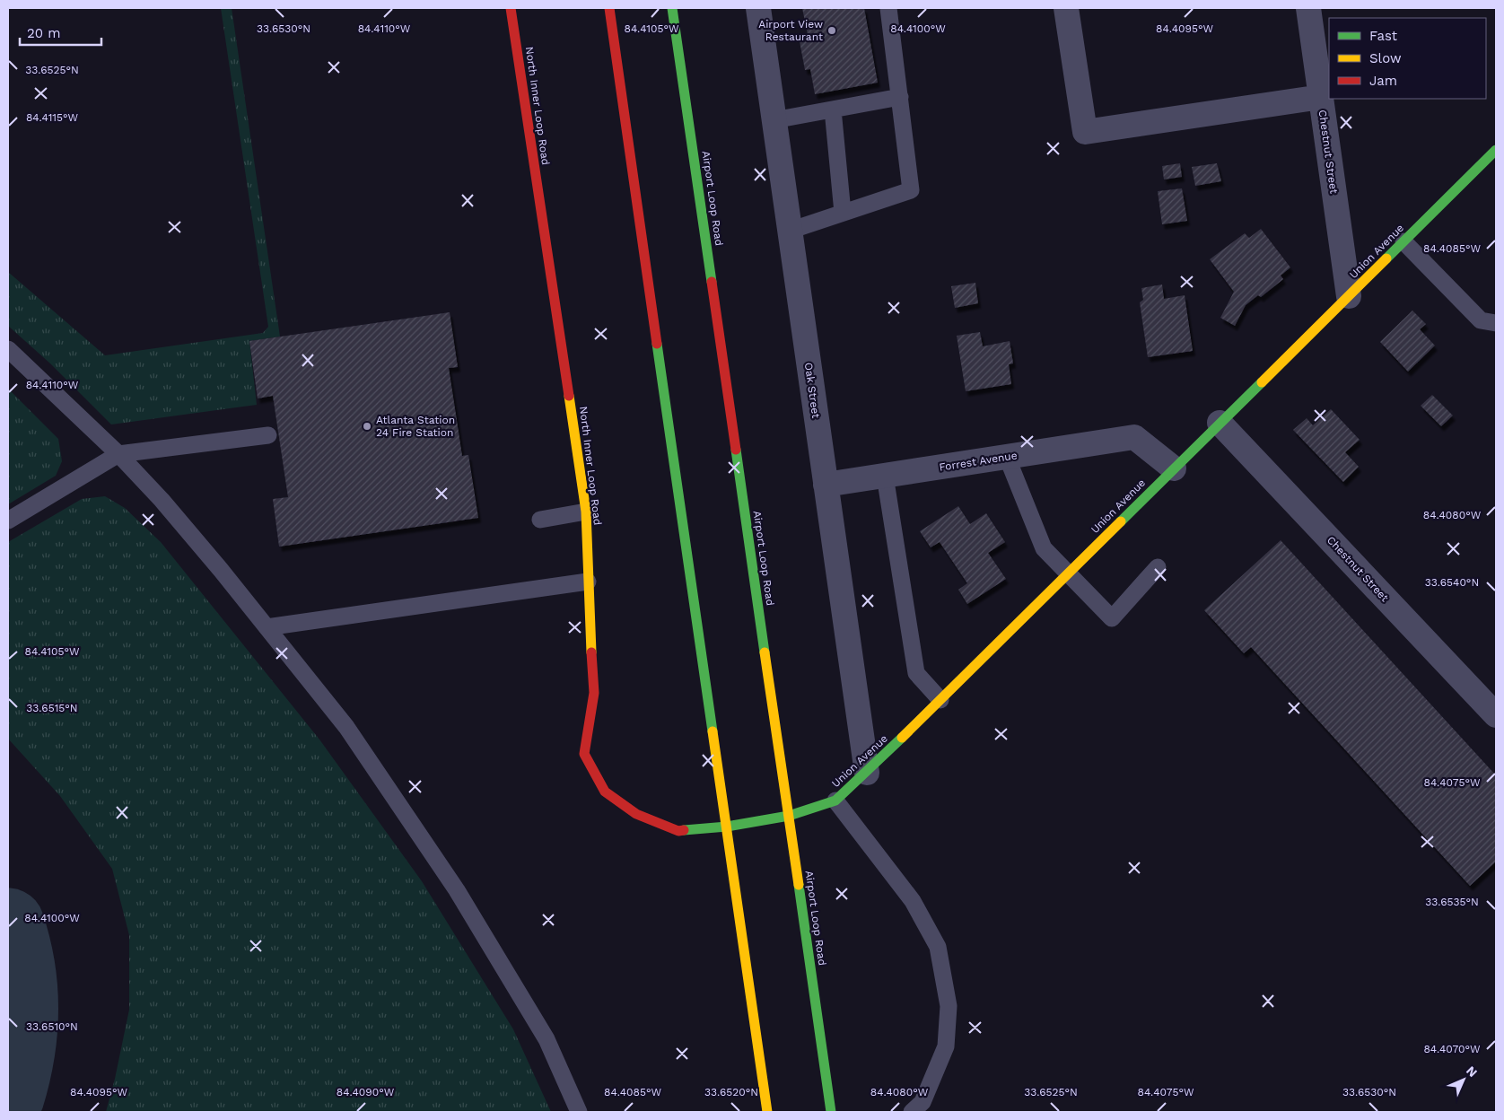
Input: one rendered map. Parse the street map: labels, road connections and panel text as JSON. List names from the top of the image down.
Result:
{
  "streets": {
    "main road": ["North Inner Loop Road", "Airport Loop Road", "Union Avenue"],
    "street": ["Chestnut Street", "Oak Street", "Forrest Avenue"]
  },
  "crossings": [
    ["North Inner Loop Road", "Union Avenue"],
    ["Chestnut Street", "Union Avenue"],
    ["Airport Loop Road", "Union Avenue"],
    ["Union Avenue", "Oak Street"],
    ["Union Avenue", "Forrest Avenue"],
    ["Oak Street", "Forrest Avenue"]
  ],
  "places": ["Airport View Restaurant", "Atlanta Station 24 Fire Station"],
  "legend": ["Fast", "Slow", "Jam"],
  "scale_bar": "20 m",
  "north": "top right",
  "coordinates": [
    "33.6530°N",
    "84.4110°W",
    "84.4105°W",
    "84.4100°W",
    "84.4095°W",
    "33.6525°N",
    "84.4115°W",
    "84.4085°W",
    "84.4080°W",
    "33.6540°N",
    "33.6515°N",
    "84.4075°W",
    "33.6535°N",
    "33.6510°N",
    "84.4070°W",
    "84.4090°W",
    "33.6520°N"
  ]
}
